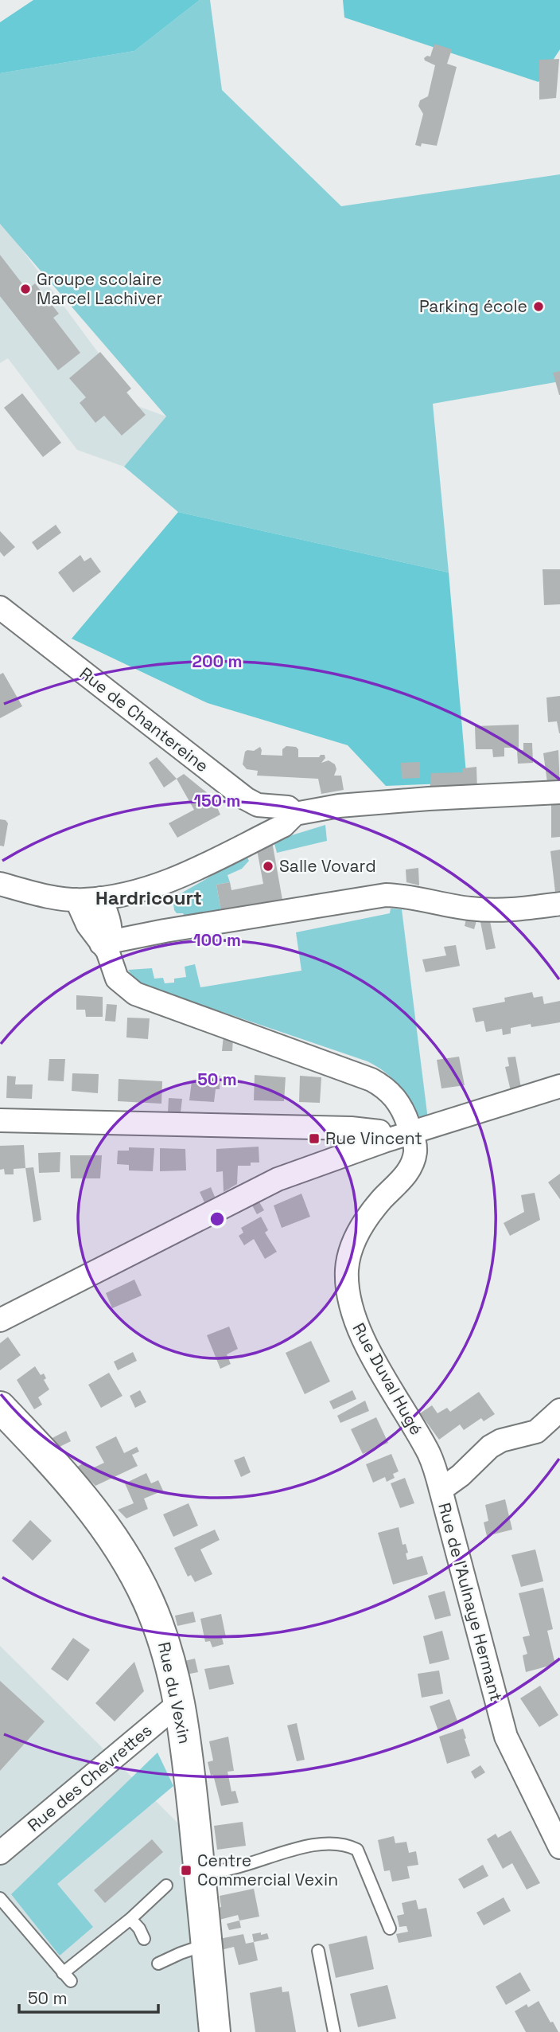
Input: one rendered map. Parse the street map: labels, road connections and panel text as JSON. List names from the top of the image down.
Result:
{
  "streets": {
    "main road": ["Rue du Vexin"],
    "street": [
      "Rue de Chantereine",
      "Rue Duval Hugé",
      "Rue de l'Aulnaye Hermant",
      "Rue des Chevrettes"
    ]
  },
  "crossings": [
    ["Rue Duval Hugé", "Rue de l'Aulnaye Hermant"],
    ["Rue du Vexin", "Rue des Chevrettes"]
  ],
  "districts": ["Hardricourt"],
  "places": {
    "other": ["Groupe scolaire Marcel Lachiver", "Parking école", "Salle Vovard"],
    "transit": ["Rue Vincent", "Centre Commercial Vexin"]
  },
  "scale_bar": "50 m",
  "rings": [
    "200 m",
    "150 m",
    "100 m",
    "50 m"
  ]
}
